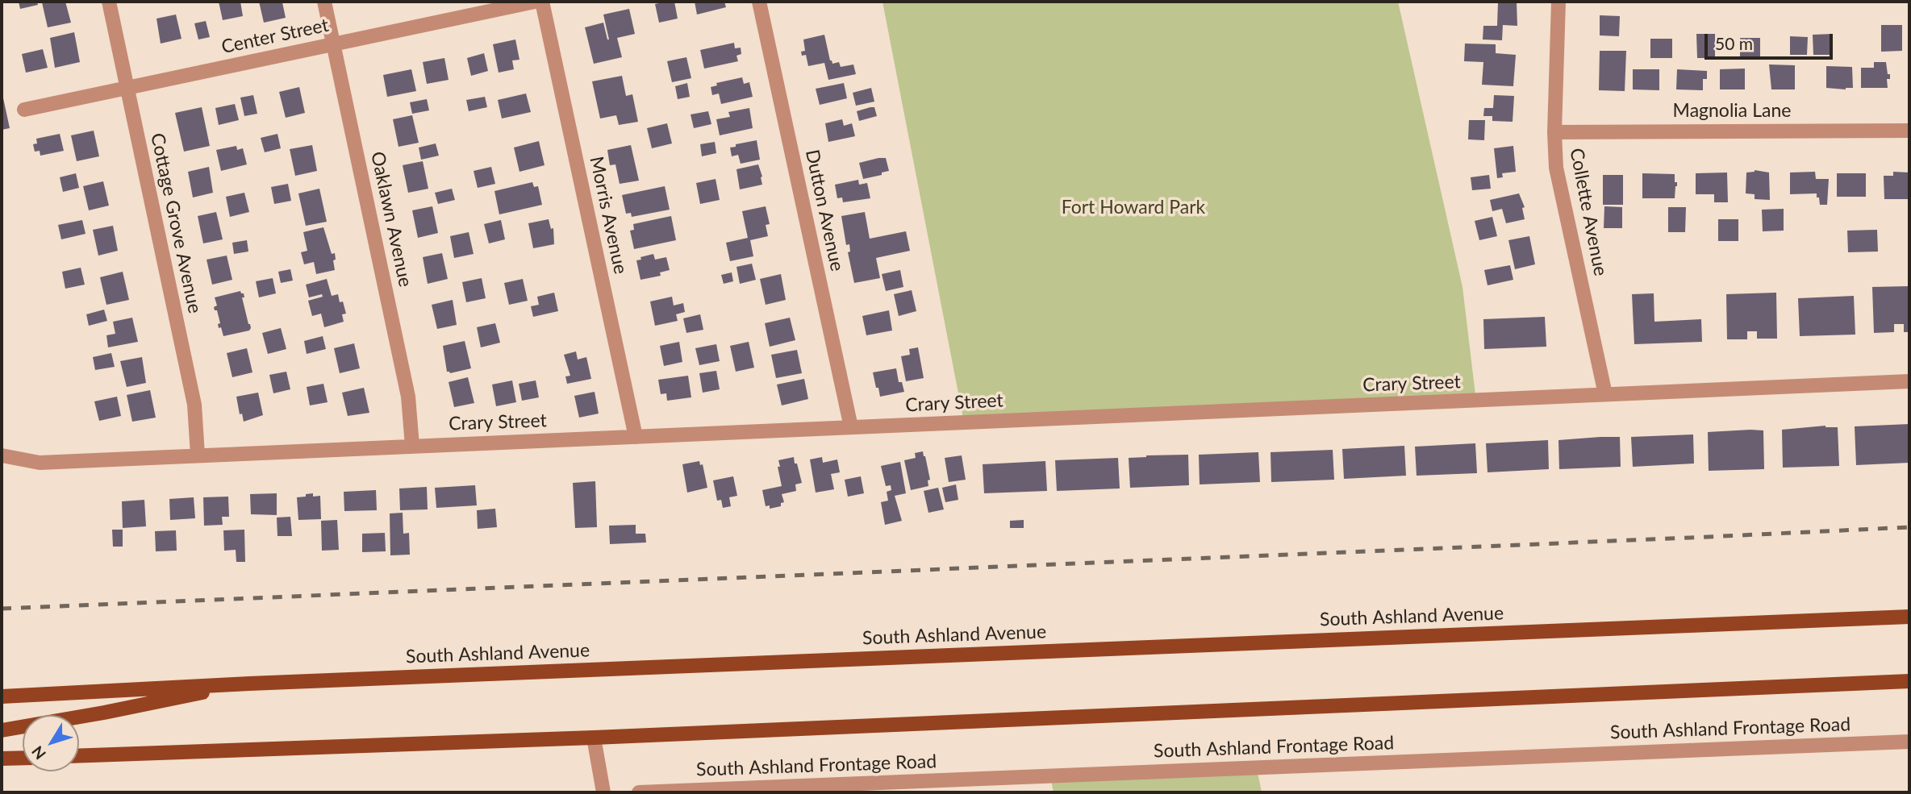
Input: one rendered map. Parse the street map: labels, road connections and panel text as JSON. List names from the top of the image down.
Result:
{
  "streets": {
    "main road": ["South Ashland Avenue"],
    "street": [
      "Center Street",
      "Magnolia Lane",
      "Dutton Avenue",
      "Collette Avenue",
      "Morris Avenue",
      "Oaklawn Avenue",
      "Cottage Grove Avenue",
      "Crary Street",
      "South Ashland Frontage Road"
    ]
  },
  "crossings": [
    ["Center Street", "Oaklawn Avenue"],
    ["Center Street", "Cottage Grove Avenue"],
    ["Magnolia Lane", "Collette Avenue"],
    ["Dutton Avenue", "Crary Street"],
    ["Collette Avenue", "Crary Street"],
    ["Morris Avenue", "Crary Street"],
    ["Oaklawn Avenue", "Crary Street"],
    ["Cottage Grove Avenue", "Crary Street"]
  ],
  "parks": ["Fort Howard Park"],
  "scale_bar": "50 m",
  "north": "bottom left"
}
